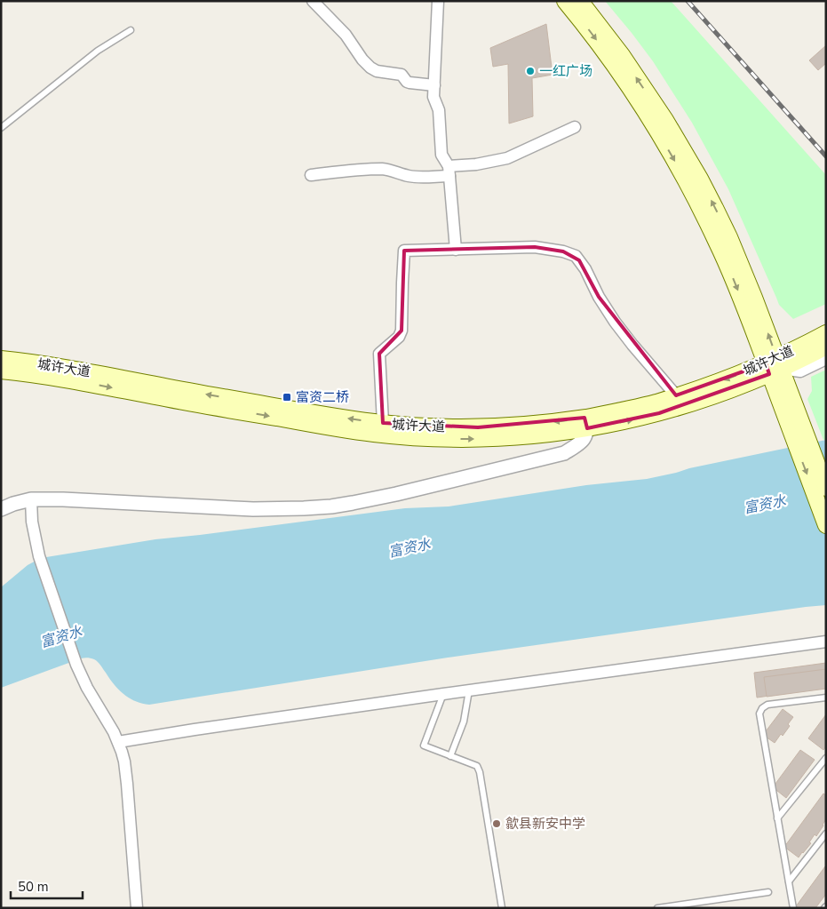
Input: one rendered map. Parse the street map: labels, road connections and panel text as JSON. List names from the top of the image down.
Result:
{
  "streets": {
    "main road": ["城许大道"]
  },
  "water": ["富资水"],
  "places": {
    "other": ["一红广场", "歙县新安中学"],
    "transit": ["富资二桥"]
  },
  "scale_bar": "50 m"
}
